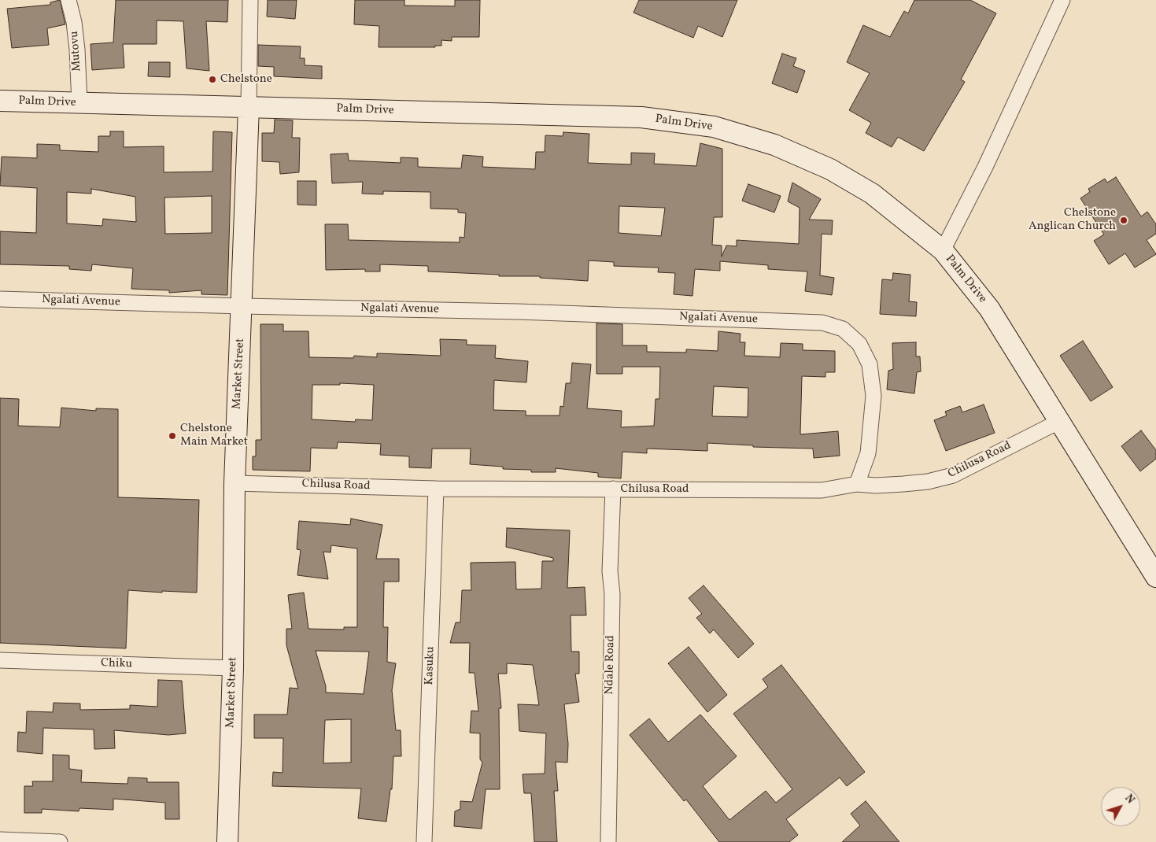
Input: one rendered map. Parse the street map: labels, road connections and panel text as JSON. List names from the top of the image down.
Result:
{
  "streets": {
    "street": [
      "Mutovu",
      "Palm Drive",
      "Ngalati Avenue",
      "Market Street",
      "Chilusa Road",
      "Chiku",
      "Ndale Road",
      "Kasuku"
    ]
  },
  "crossings": [
    ["Mutovu", "Palm Drive"],
    ["Palm Drive", "Market Street"],
    ["Palm Drive", "Chilusa Road"],
    ["Ngalati Avenue", "Market Street"],
    ["Ngalati Avenue", "Chilusa Road"],
    ["Market Street", "Chilusa Road"],
    ["Market Street", "Chiku"],
    ["Chilusa Road", "Ndale Road"],
    ["Chilusa Road", "Kasuku"]
  ],
  "places": ["Chelstone", "Chelstone Anglican Church", "Chelstone Main Market"],
  "north": "top right"
}
